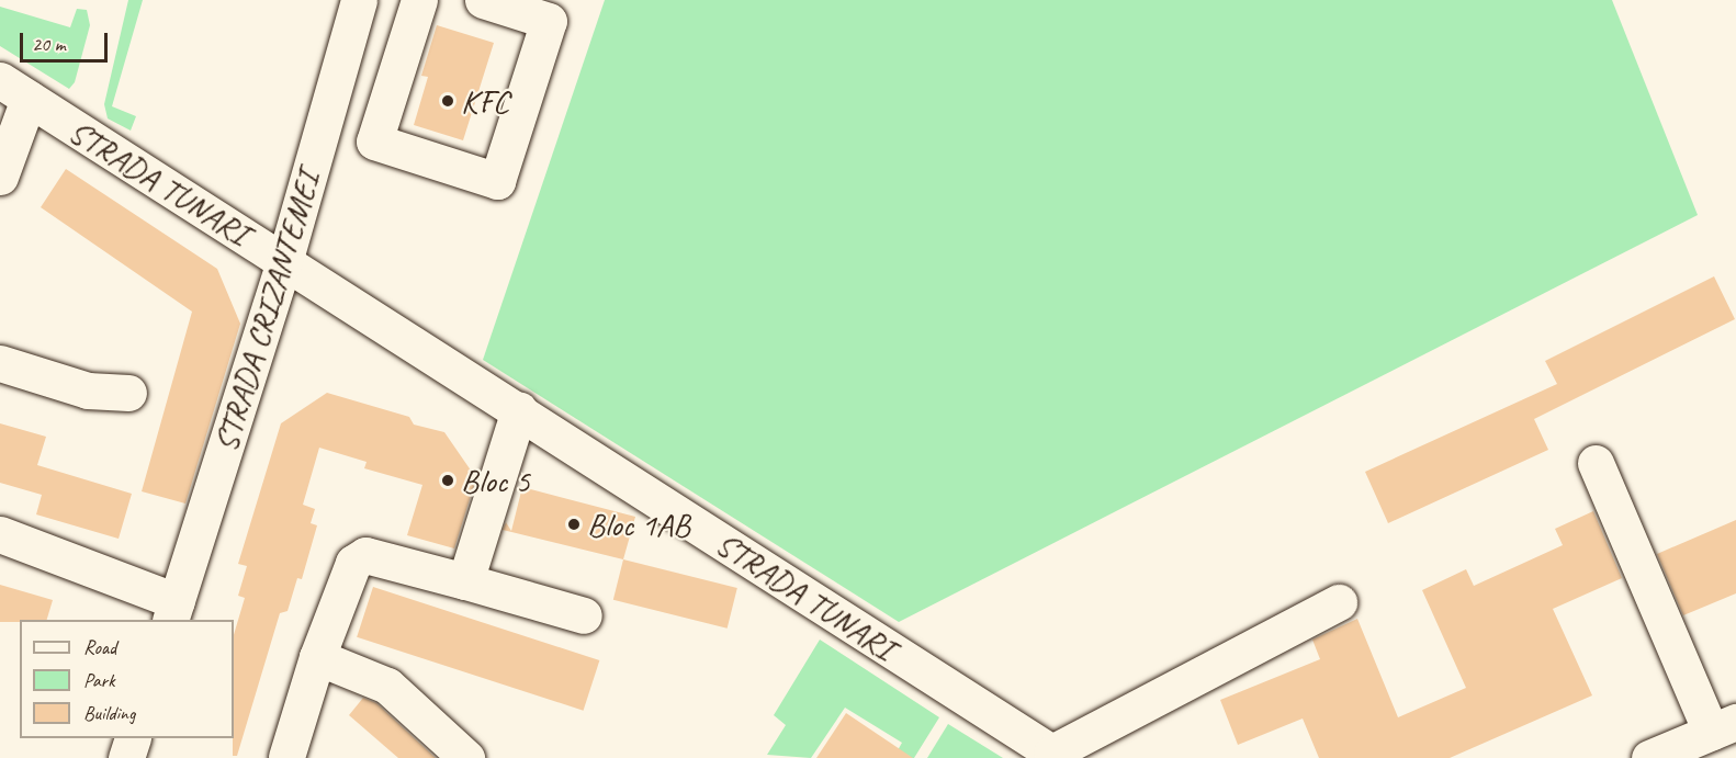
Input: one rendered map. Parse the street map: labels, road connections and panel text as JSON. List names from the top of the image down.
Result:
{
  "streets": {
    "street": ["STRADA TUNARI", "STRADA CRIZANTEMEI"]
  },
  "crossings": [
    ["STRADA TUNARI", "STRADA CRIZANTEMEI"]
  ],
  "places": ["KFC", "Bloc 5", "Bloc 1AB"],
  "legend": ["Road", "Park", "Building"],
  "scale_bar": "20 m"
}
